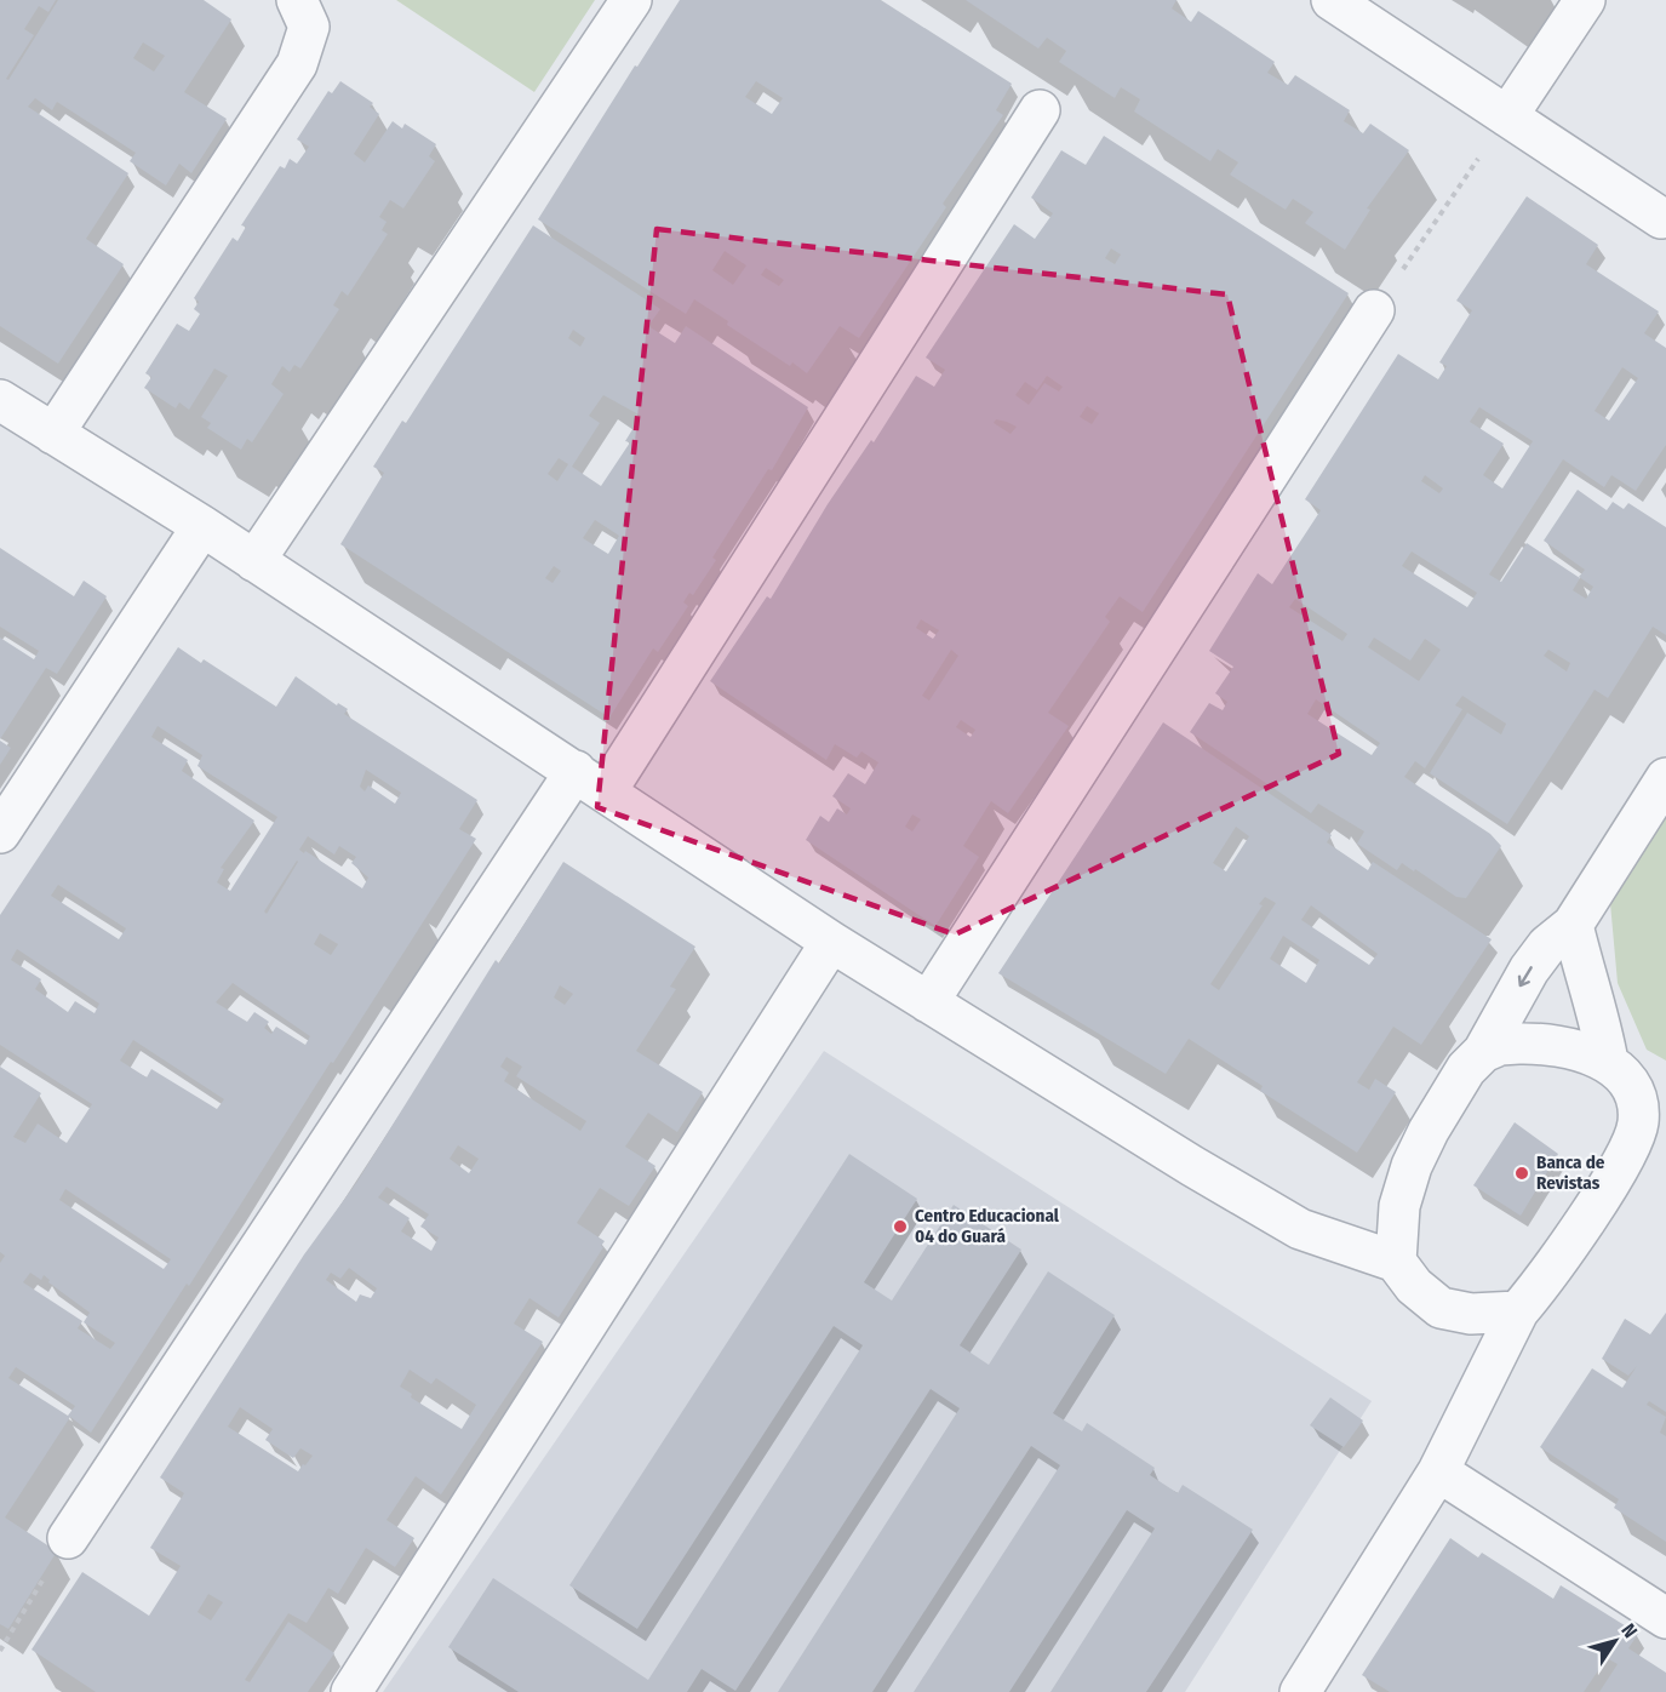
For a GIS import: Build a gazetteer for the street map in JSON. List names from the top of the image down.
{
  "places": ["Banca de Revistas", "Centro Educacional 04 do Guará"],
  "north": "top right"
}
